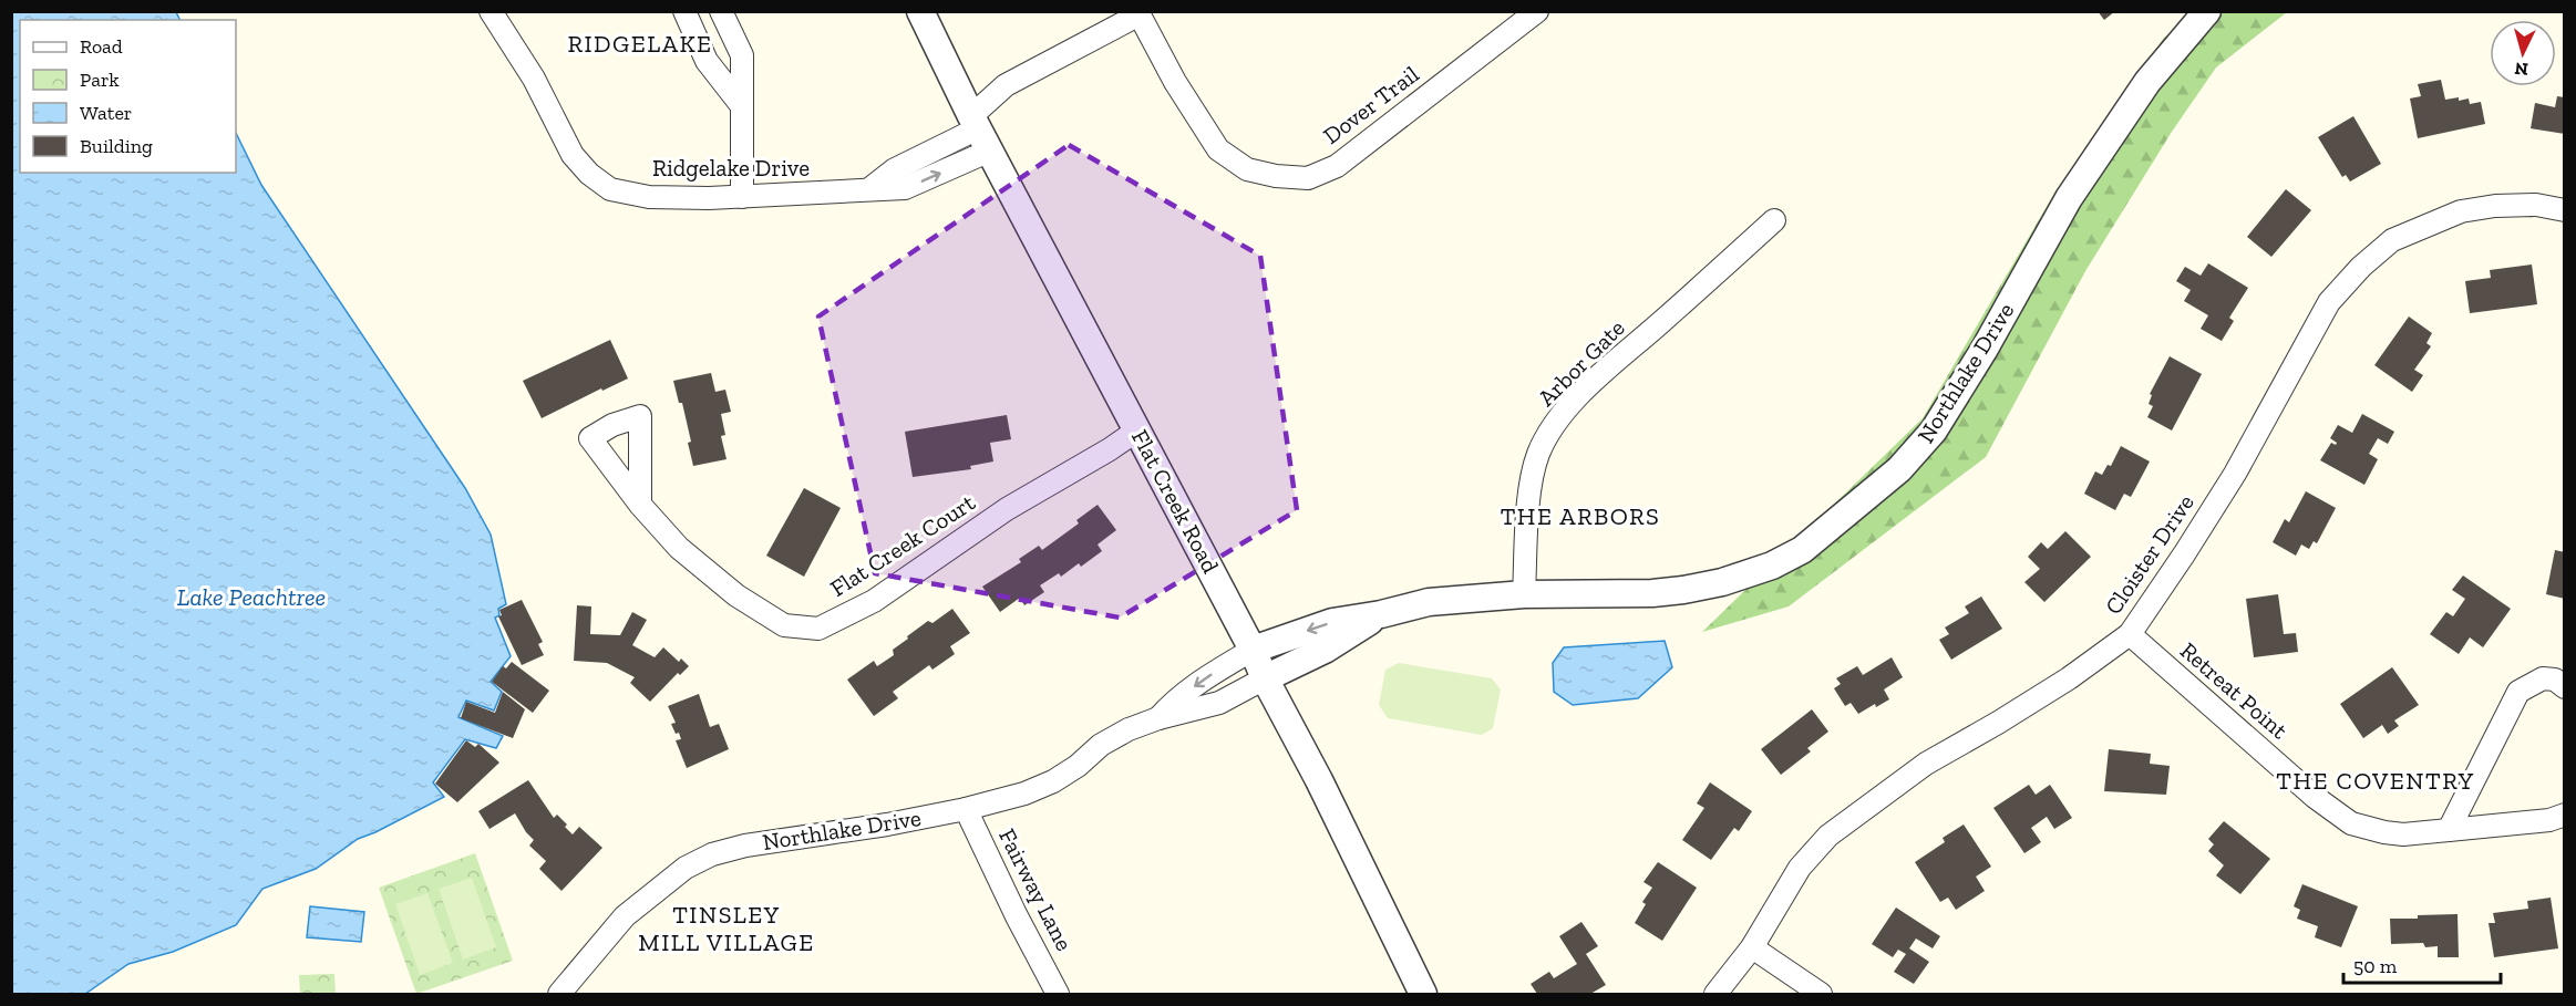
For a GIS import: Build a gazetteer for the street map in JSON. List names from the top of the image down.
{
  "streets": {
    "street": [
      "Dover Trail",
      "Ridgelake Drive",
      "Arbor Gate",
      "Northlake Drive",
      "Flat Creek Road",
      "Flat Creek Court",
      "Cloister Drive",
      "Retreat Point",
      "Fairway Lane"
    ]
  },
  "crossings": [
    ["Dover Trail", "Ridgelake Drive"],
    ["Dover Trail", "Flat Creek Road"],
    ["Ridgelake Drive", "Flat Creek Road"],
    ["Arbor Gate", "Northlake Drive"],
    ["Northlake Drive", "Flat Creek Road"],
    ["Northlake Drive", "Fairway Lane"],
    ["Flat Creek Road", "Flat Creek Court"],
    ["Cloister Drive", "Retreat Point"]
  ],
  "districts": [
    "RIDGELAKE",
    "THE ARBORS",
    "THE COVENTRY",
    "TINSLEY MILL VILLAGE"
  ],
  "water": ["Lake Peachtree"],
  "legend": [
    "Road",
    "Park",
    "Water",
    "Building"
  ],
  "scale_bar": "50 m",
  "north": "bottom"
}
